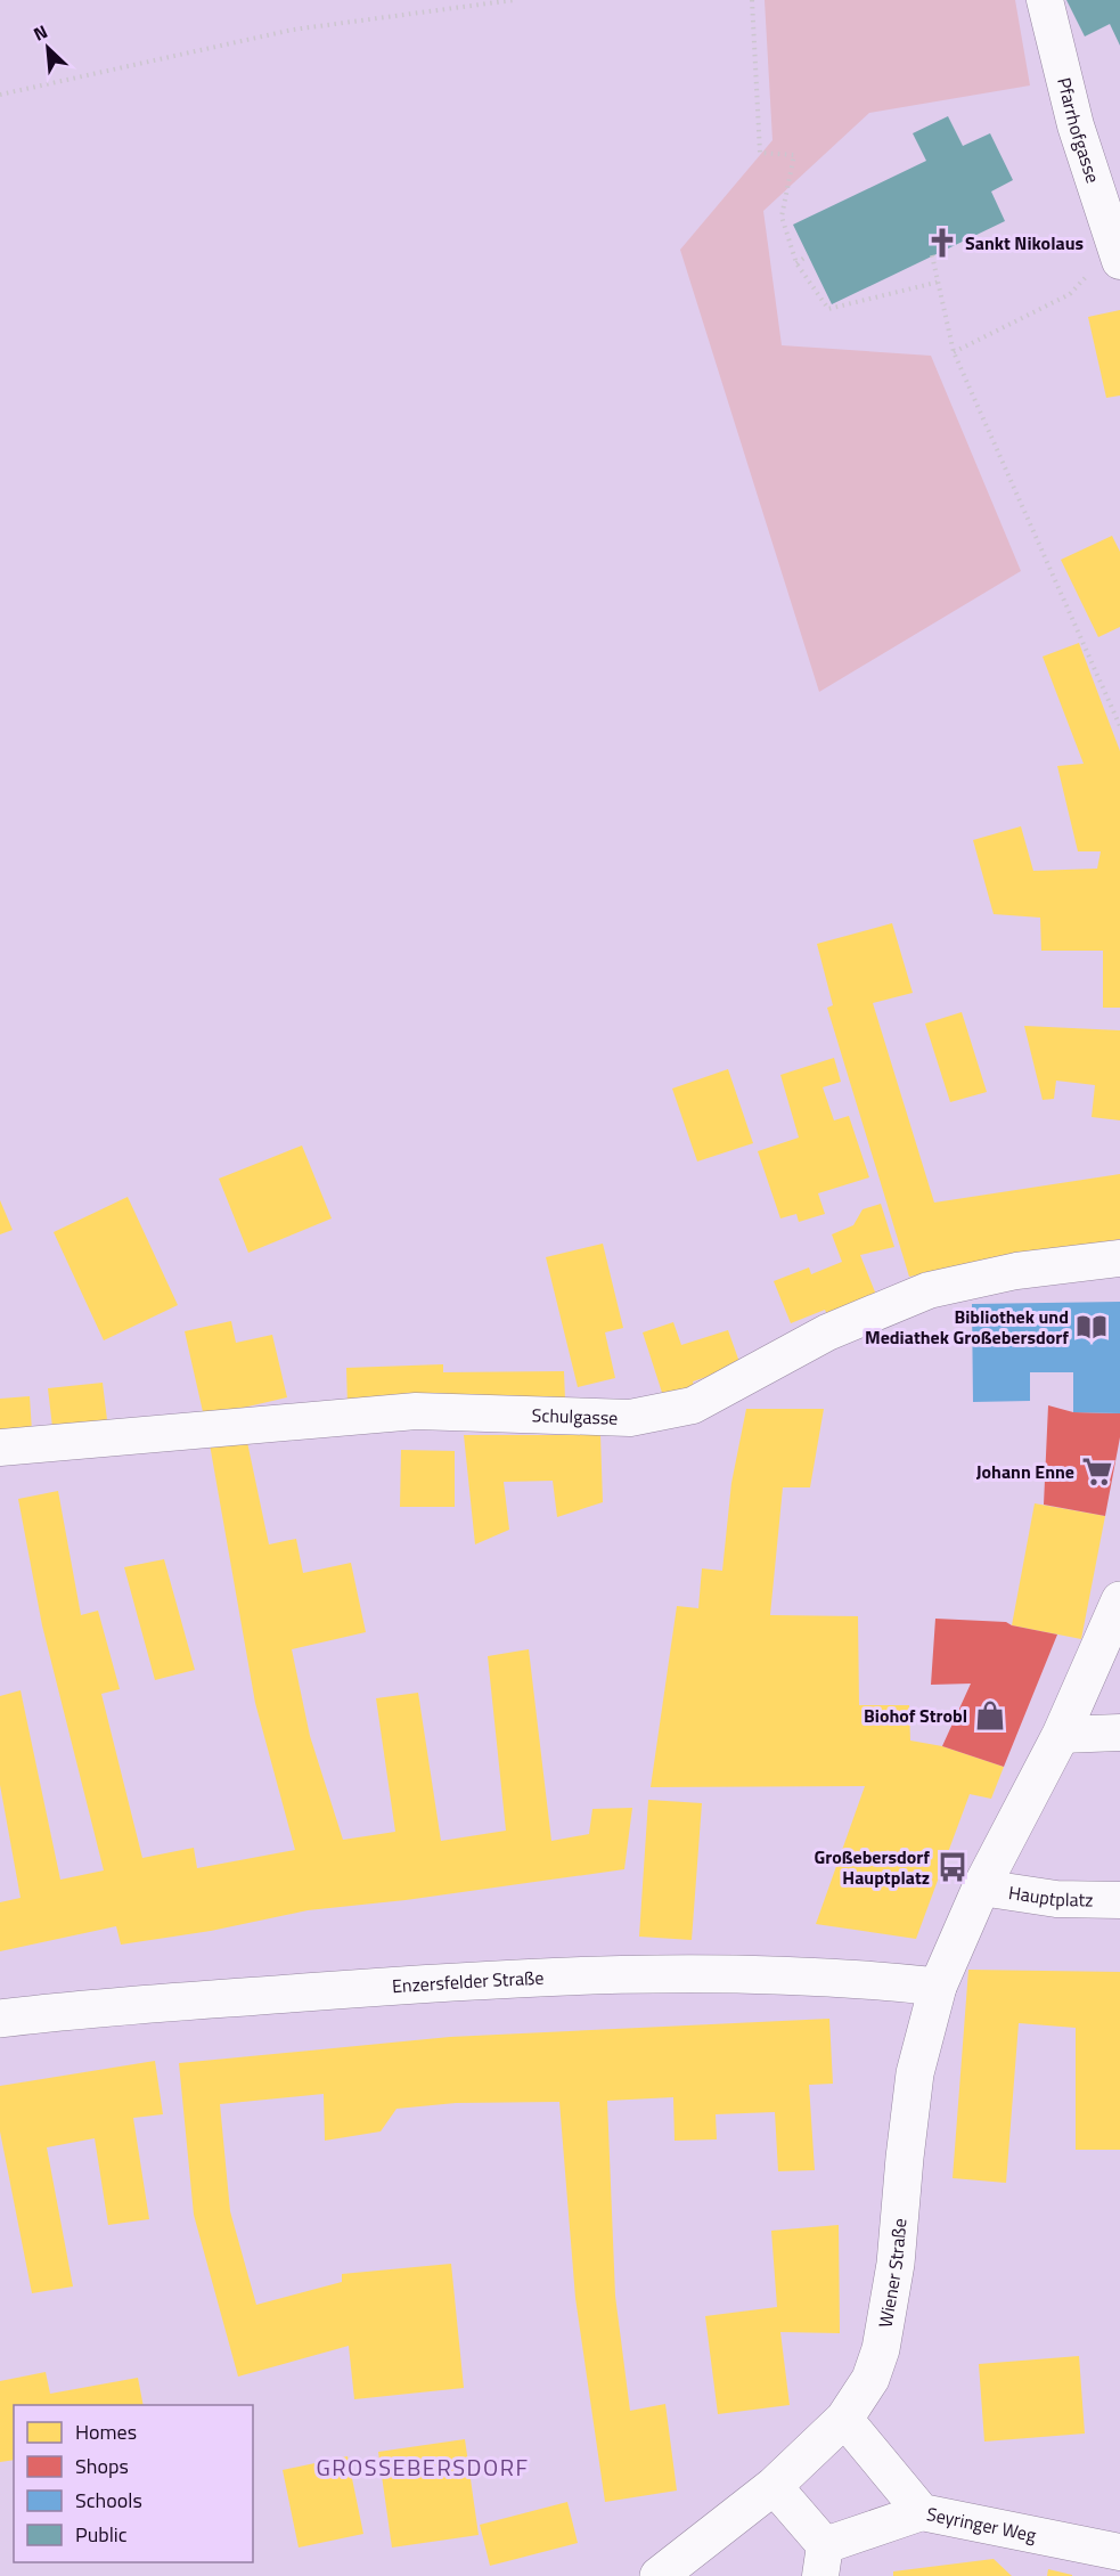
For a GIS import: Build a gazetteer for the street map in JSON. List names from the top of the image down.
{
  "streets": {
    "street": [
      "Pfarrhofgasse",
      "Schulgasse",
      "Hauptplatz",
      "Enzersfelder Straße",
      "Wiener Straße",
      "Seyringer Weg"
    ]
  },
  "crossings": [
    ["Hauptplatz", "Wiener Straße"],
    ["Enzersfelder Straße", "Wiener Straße"],
    ["Wiener Straße", "Seyringer Weg"]
  ],
  "districts": ["GROSSEBERSDORF"],
  "places": {
    "church": ["Sankt Nikolaus"],
    "library": ["Bibliothek und Mediathek Großebersdorf"],
    "supermarket": ["Johann Enne"],
    "shop": ["Biohof Strobl"],
    "bus stop": ["Großebersdorf Hauptplatz"]
  },
  "legend": [
    "Homes",
    "Shops",
    "Schools",
    "Public"
  ],
  "north": "top left"
}
